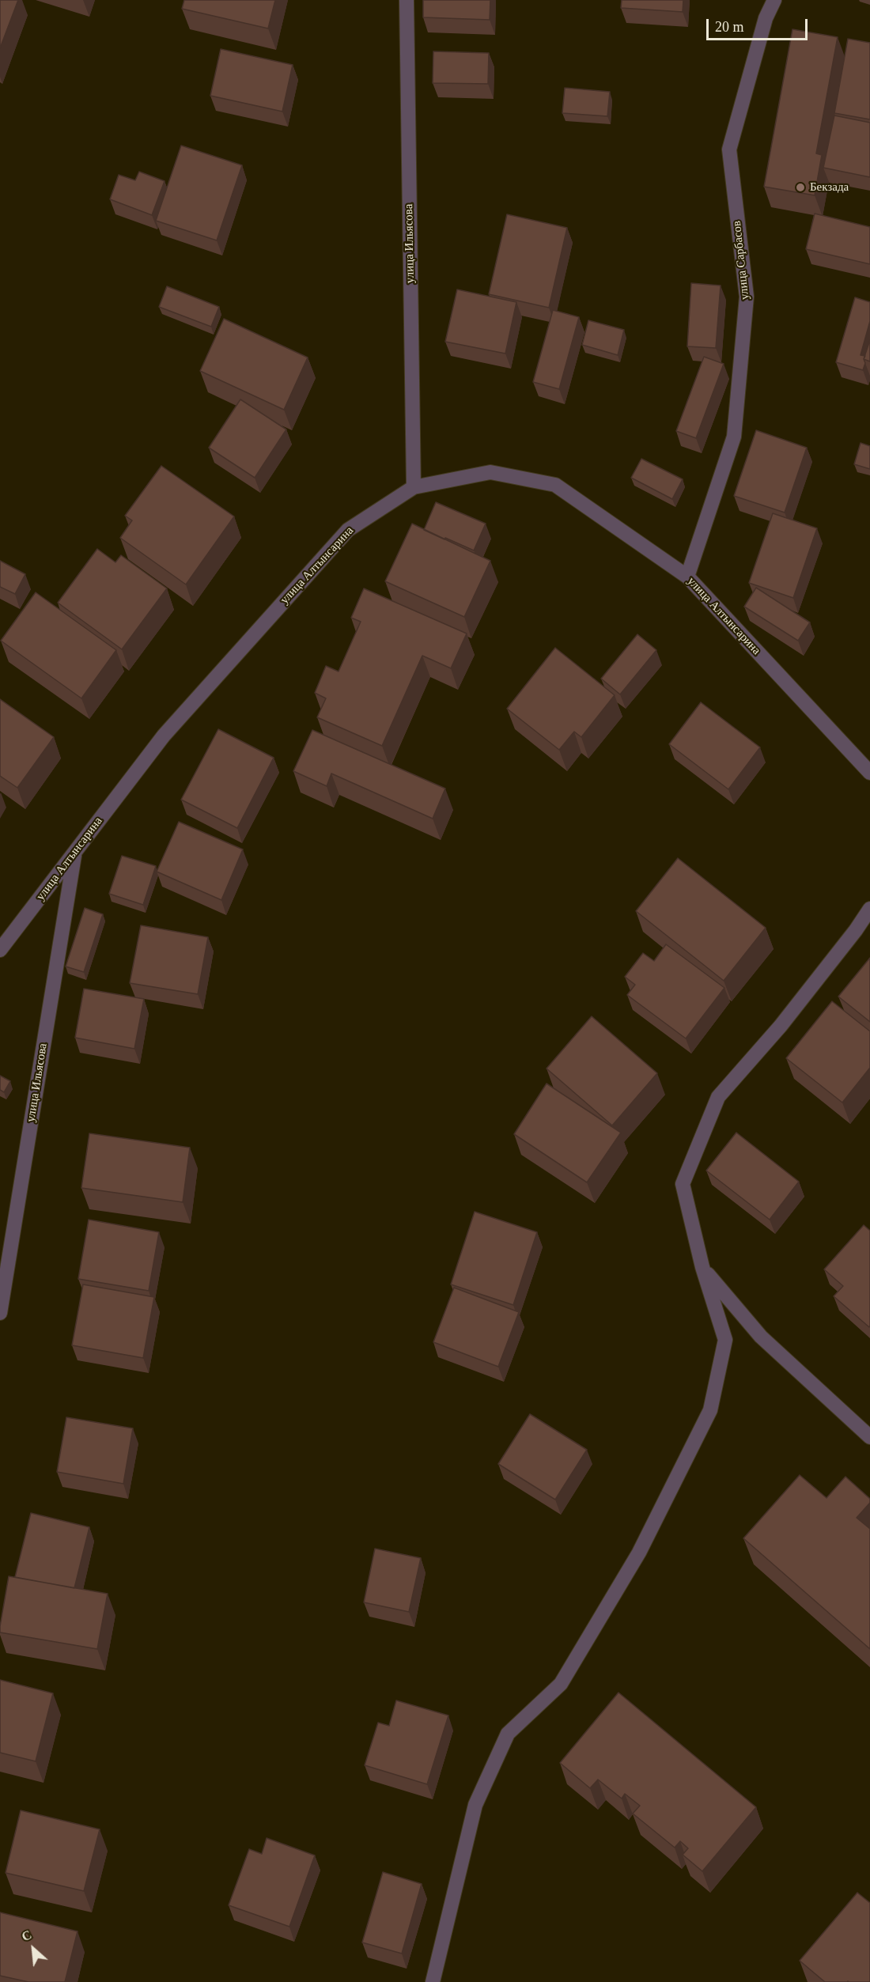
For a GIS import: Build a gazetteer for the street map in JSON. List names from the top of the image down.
{
  "streets": {
    "street": ["улица Ильясова", "улица Сарбасов", "улица Алтынсарина"]
  },
  "crossings": [
    ["улица Ильясова", "улица Алтынсарина"],
    ["улица Сарбасов", "улица Алтынсарина"]
  ],
  "places": ["Бекзада"],
  "scale_bar": "20 m",
  "north": "top left"
}
